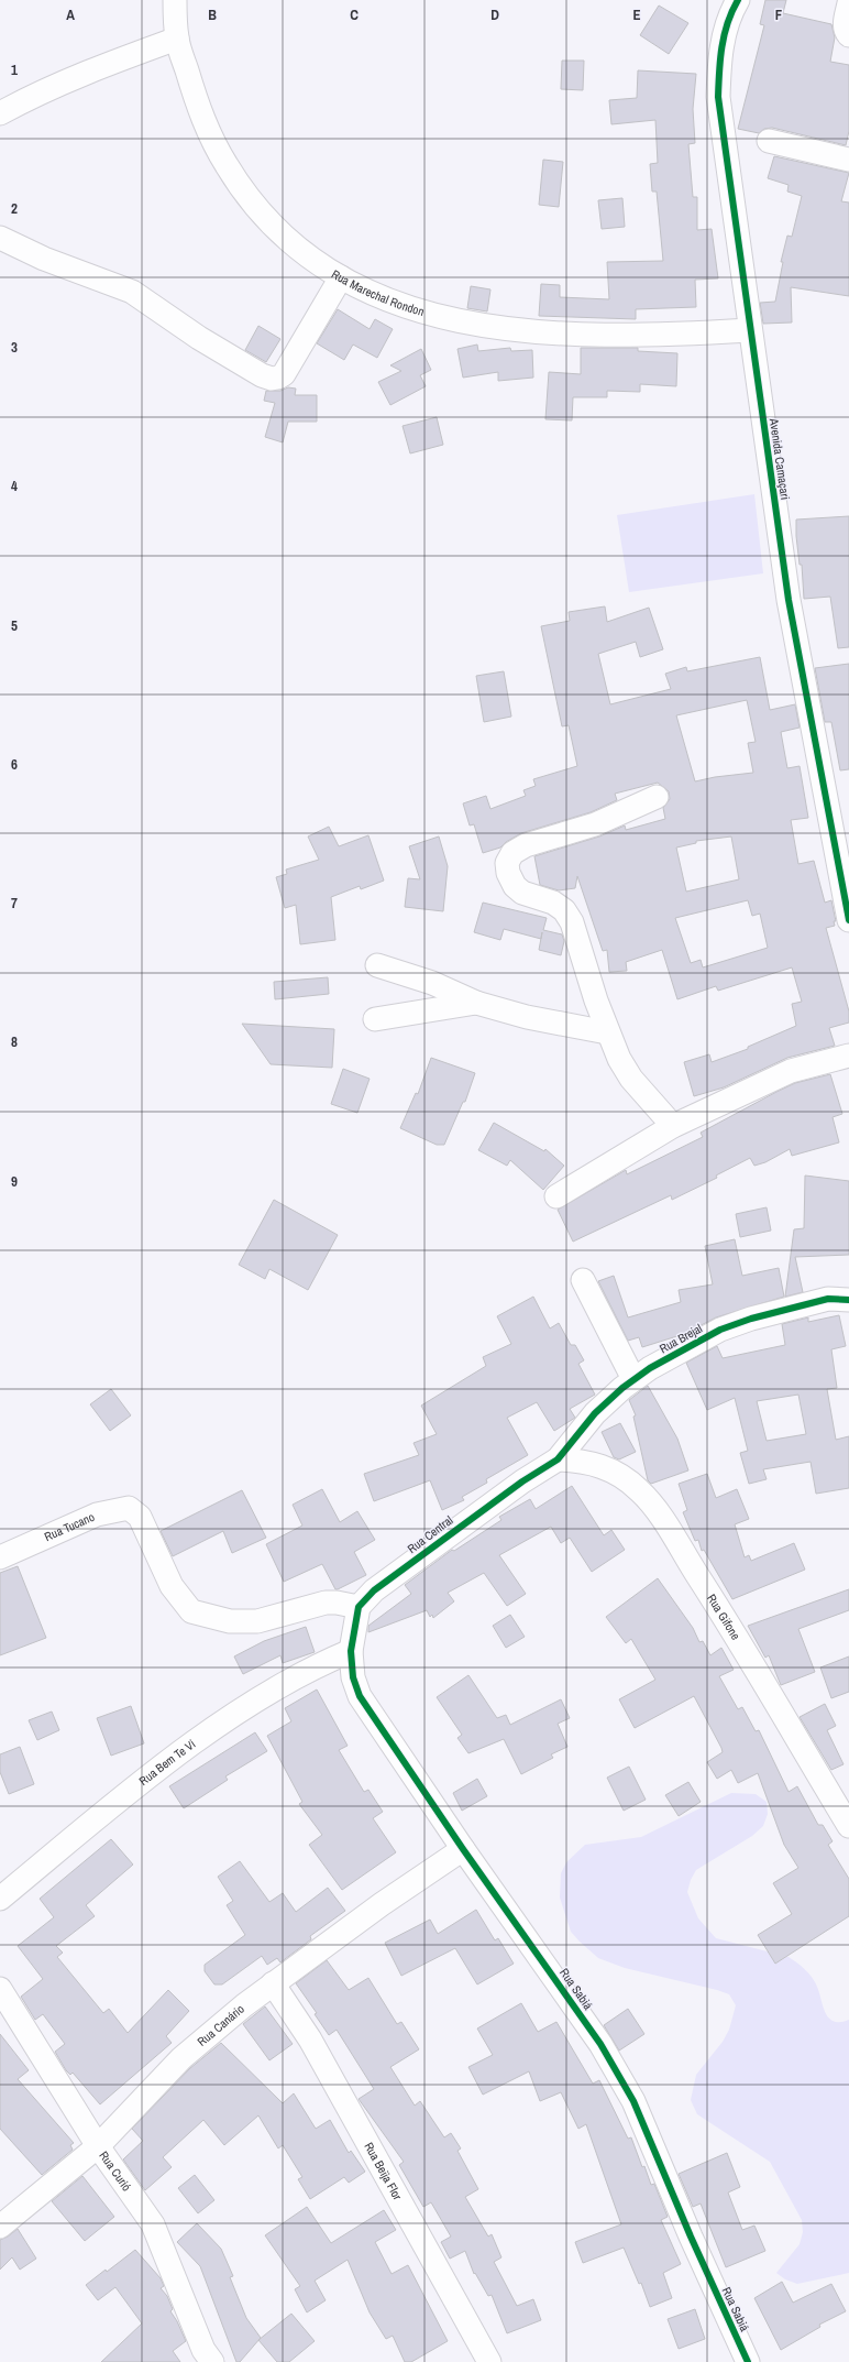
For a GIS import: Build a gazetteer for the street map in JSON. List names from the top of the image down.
{
  "streets": {
    "street": [
      "Rua Marechal Rondon",
      "Avenida Camaçari",
      "Rua Brejal",
      "Rua Tucano",
      "Rua Central",
      "Rua Gifone",
      "Rua Bem Te Vi",
      "Rua Sabiá",
      "Rua Canário",
      "Rua Curió",
      "Rua Beija Flor"
    ]
  },
  "crossings": [
    ["Rua Marechal Rondon", "Avenida Camaçari"],
    ["Rua Brejal", "Rua Central"],
    ["Rua Brejal", "Rua Gifone"],
    ["Rua Tucano", "Rua Central"],
    ["Rua Central", "Rua Gifone"],
    ["Rua Bem Te Vi", "Rua Sabiá"],
    ["Rua Sabiá", "Rua Canário"],
    ["Rua Canário", "Rua Curió"],
    ["Rua Canário", "Rua Beija Flor"]
  ],
  "grid": {
    "columns": [
      "A",
      "B",
      "C",
      "D",
      "E",
      "F"
    ],
    "rows": [
      "1",
      "2",
      "3",
      "4",
      "5",
      "6",
      "7",
      "8",
      "9"
    ]
  }
}
